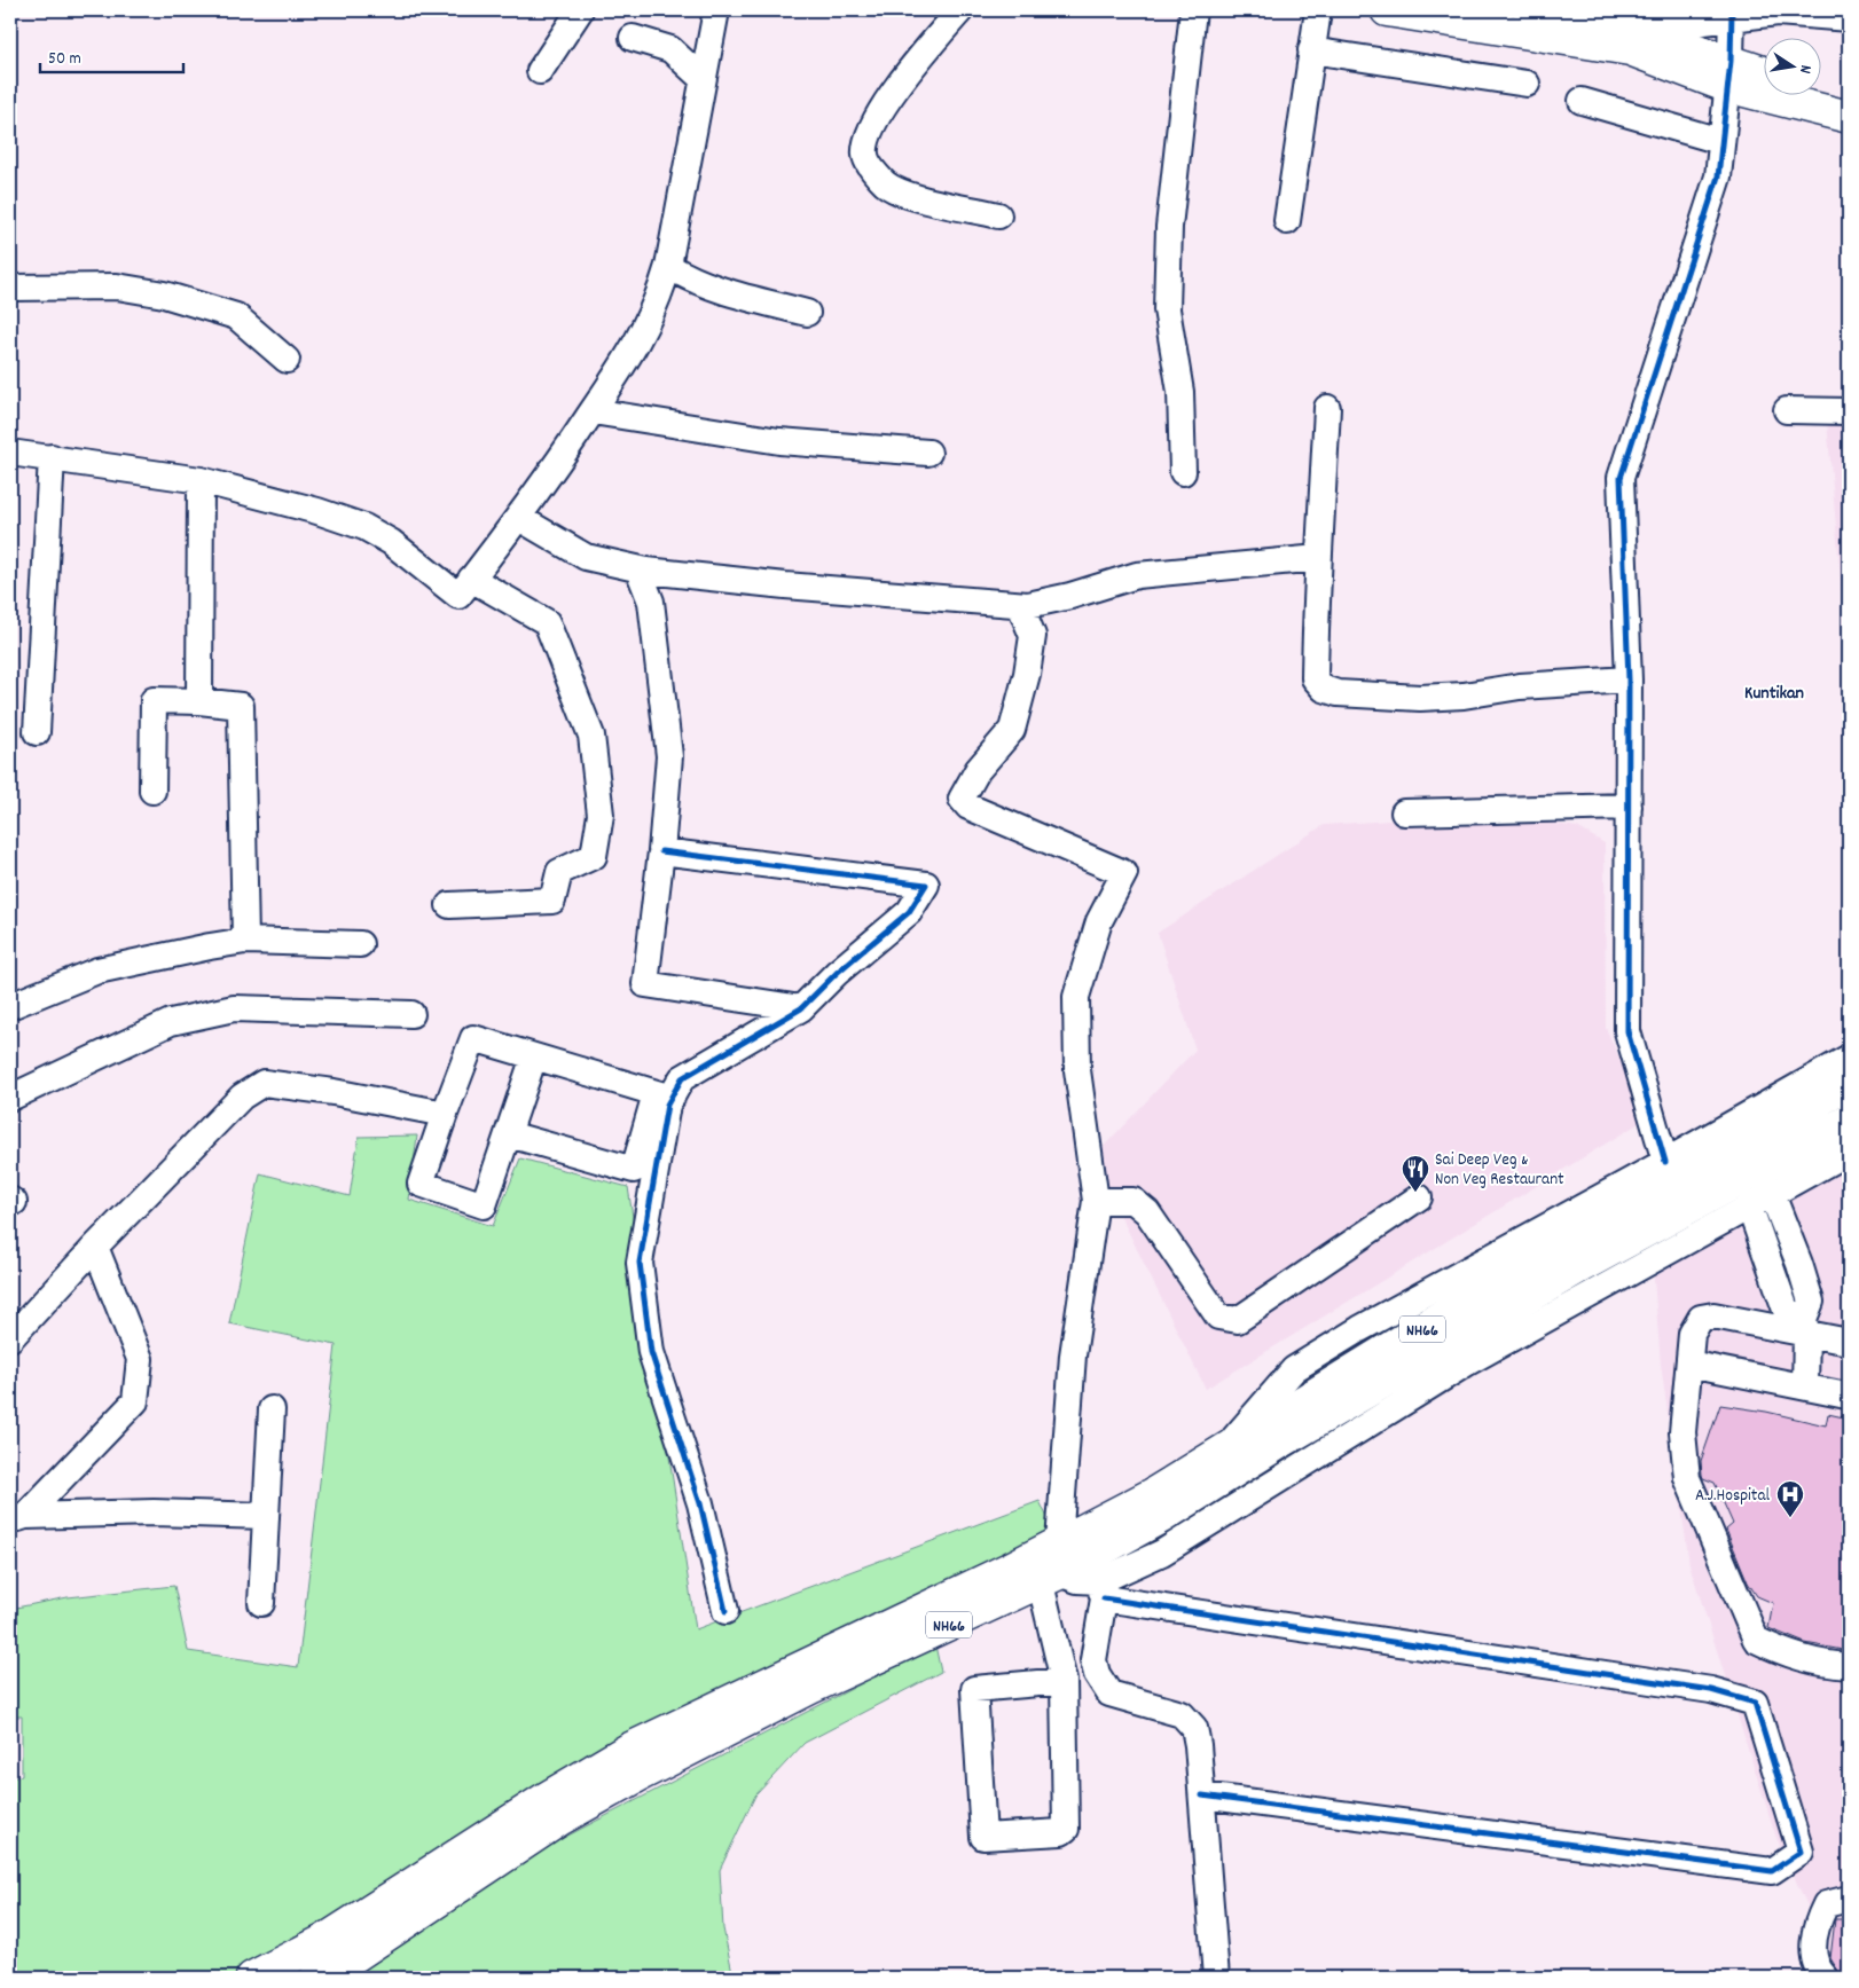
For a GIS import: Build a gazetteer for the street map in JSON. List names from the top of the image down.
{
  "streets": {
    "main road": ["NH66"]
  },
  "districts": ["Kuntikan"],
  "places": {
    "restaurant": ["Sai Deep Veg & Non Veg Restaurant"],
    "hospital": ["A.J.Hospital"]
  },
  "scale_bar": "50 m",
  "north": "right"
}
